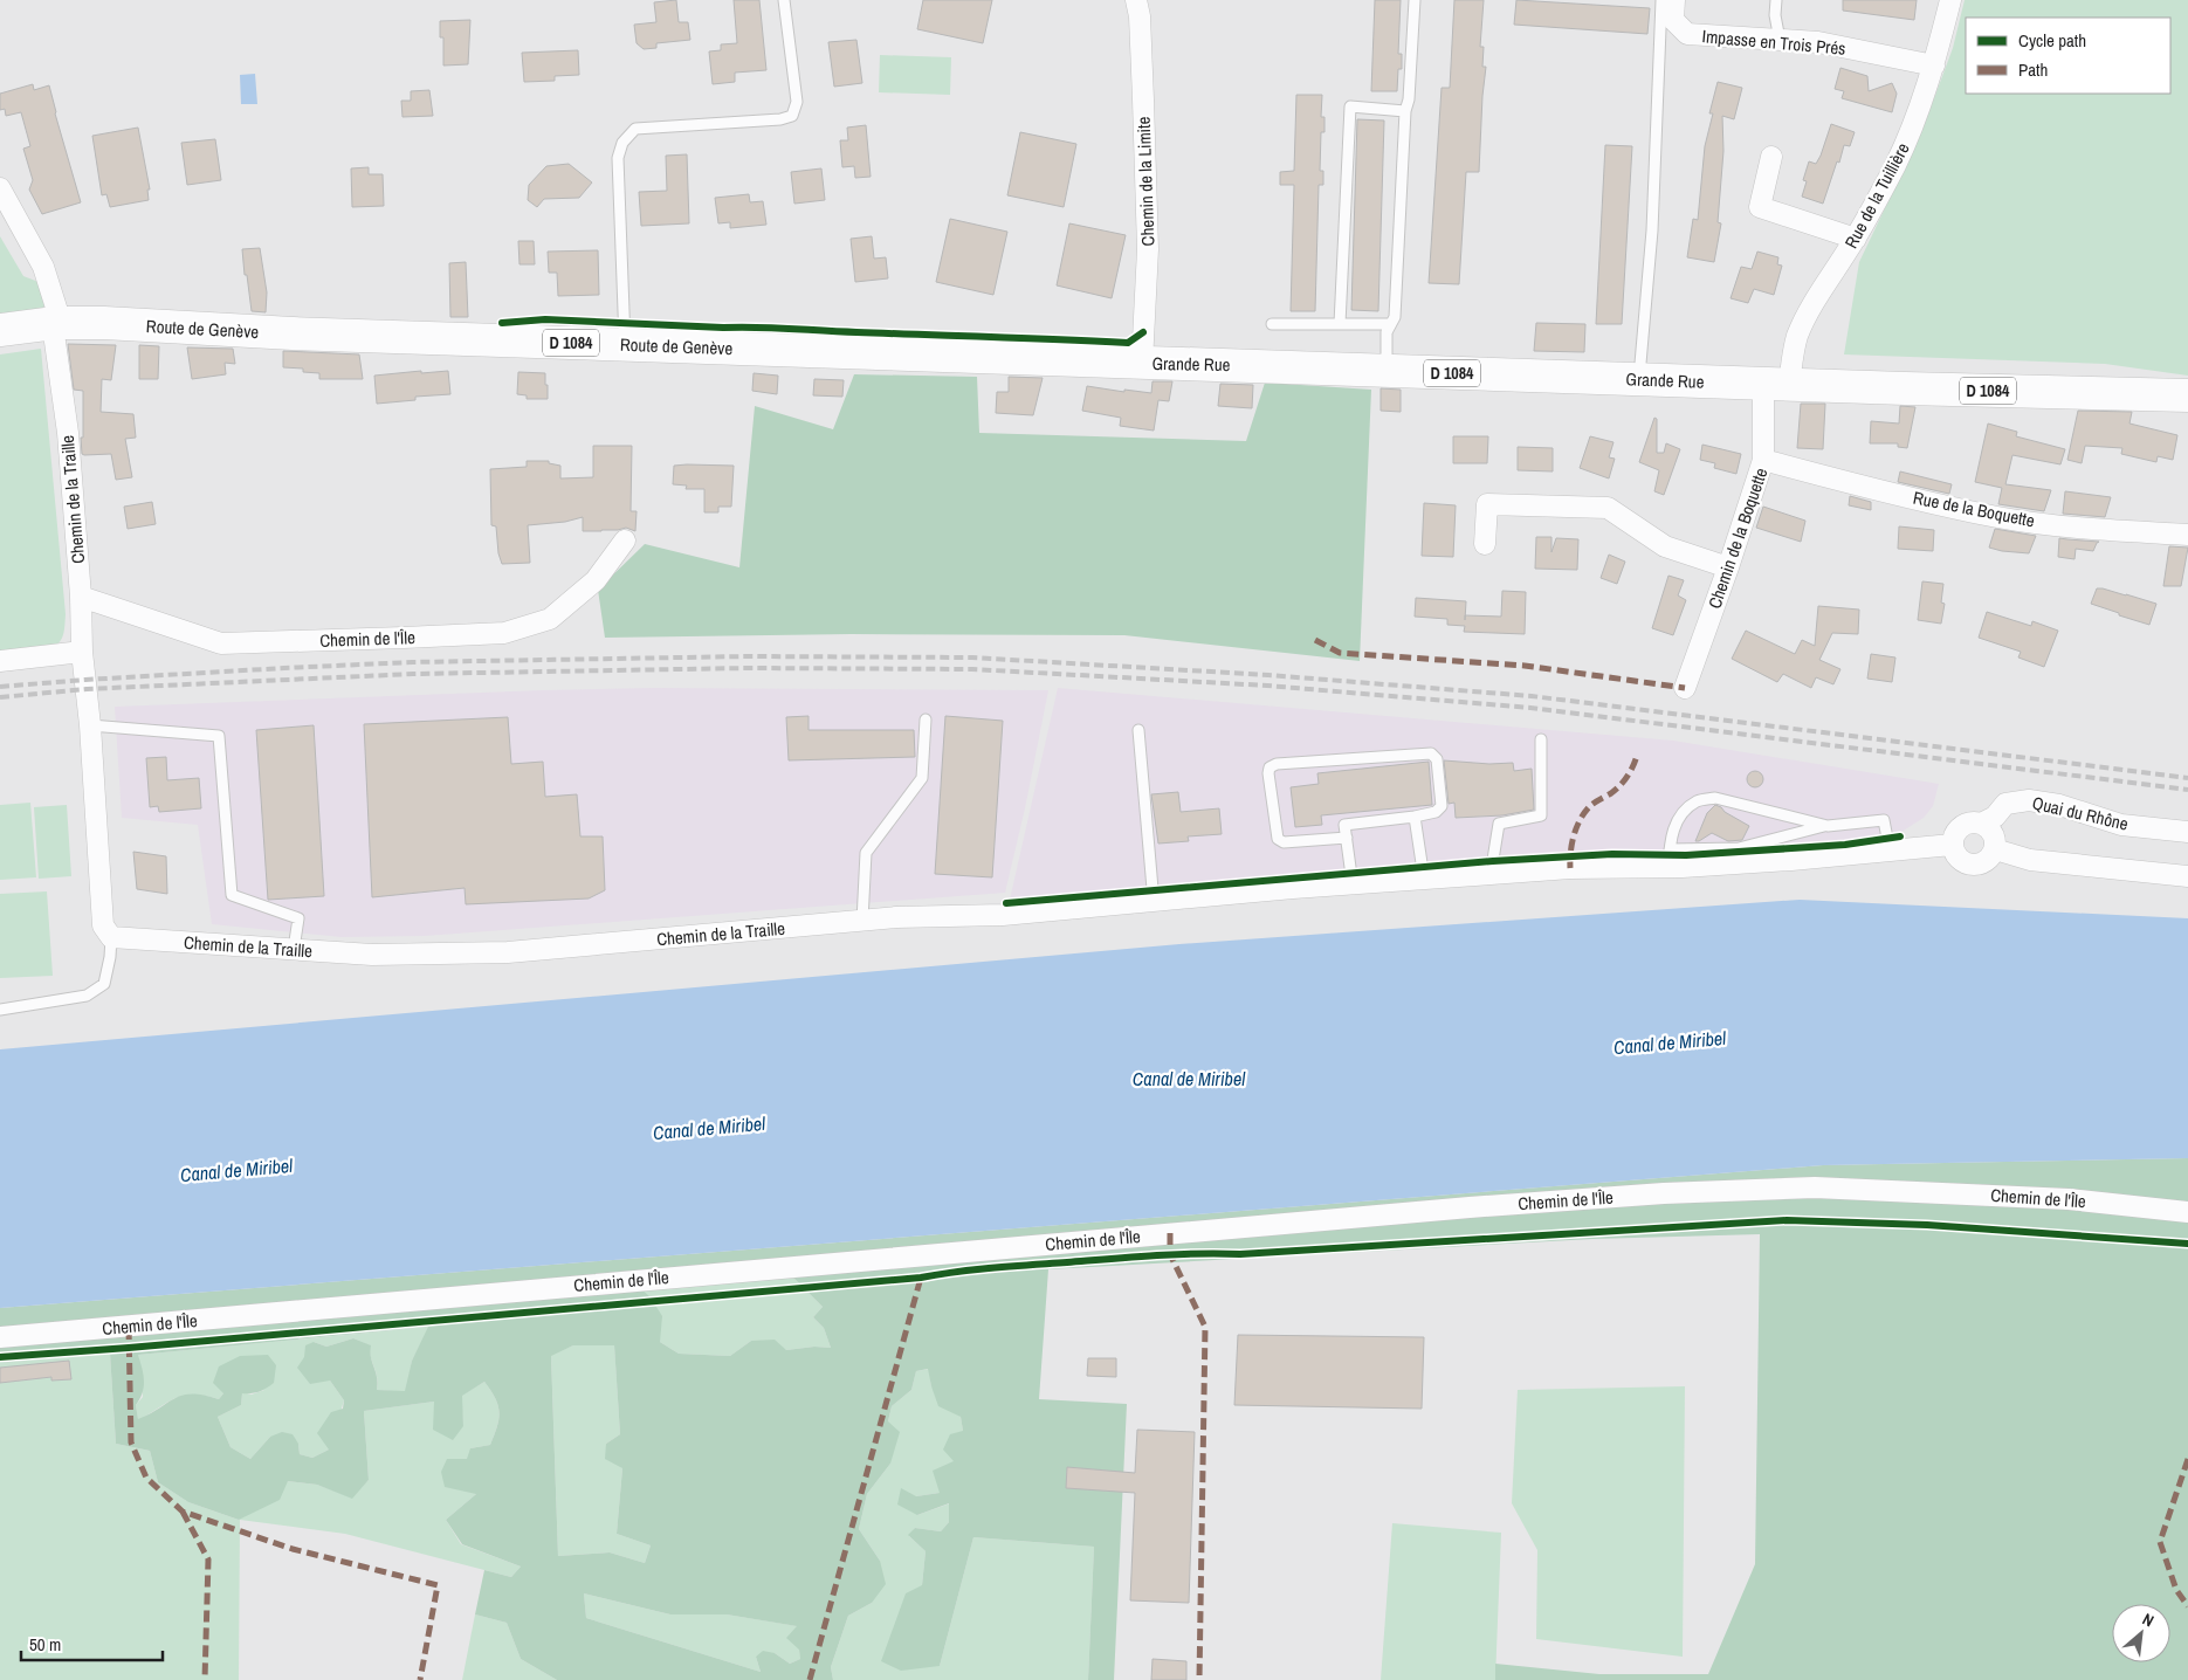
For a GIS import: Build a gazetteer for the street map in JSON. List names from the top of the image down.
{
  "streets": {
    "main road": ["Route de Genève", "D 1084", "Grande Rue"],
    "street": [
      "Impasse en Trois Prés",
      "Chemin de la Limite",
      "Rue de la Tuillière",
      "Chemin de la Traille",
      "Rue de la Boquette",
      "Chemin de la Boquette",
      "Chemin de l'Île",
      "Quai du Rhône"
    ]
  },
  "crossings": [
    ["Impasse en Trois Prés", "Rue de la Tuillière"],
    ["Chemin de la Limite", "Route de Genève"],
    ["Chemin de la Limite", "Grande Rue"],
    ["Rue de la Tuillière", "Grande Rue"],
    ["Rue de la Tuillière", "Chemin de la Boquette"],
    ["Route de Genève", "Grande Rue"],
    ["Route de Genève", "Chemin de la Traille"],
    ["Grande Rue", "Chemin de la Boquette"],
    ["Chemin de la Traille", "Chemin de l'Île"],
    ["Chemin de la Traille", "Quai du Rhône"],
    ["Rue de la Boquette", "Chemin de la Boquette"]
  ],
  "water": ["Canal de Miribel"],
  "legend": ["Cycle path", "Path"],
  "scale_bar": "50 m",
  "north": "top right"
}
